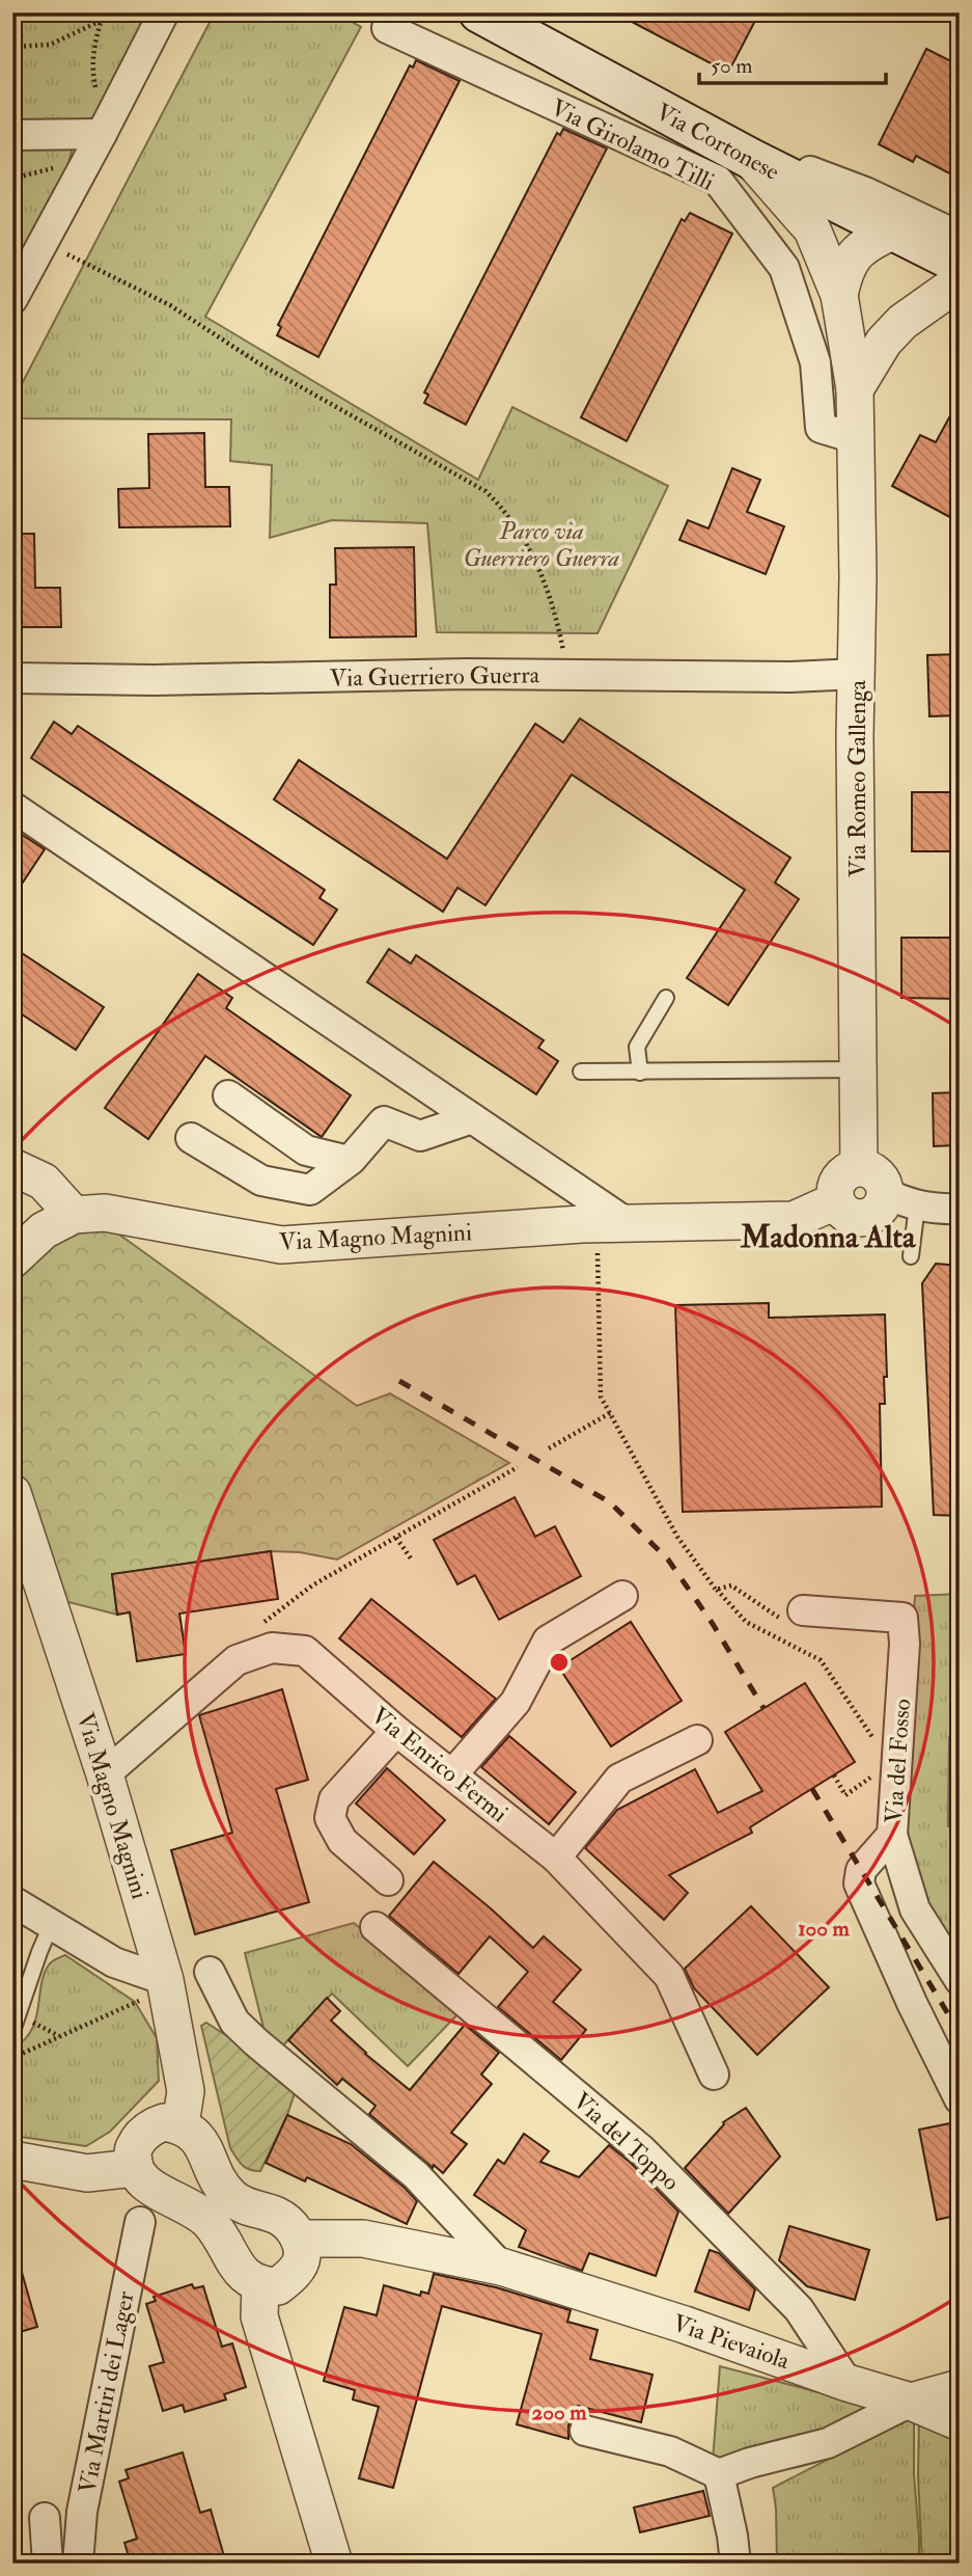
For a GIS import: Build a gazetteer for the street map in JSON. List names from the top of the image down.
{
  "streets": {
    "main road": ["Via Cortonese"],
    "street": [
      "Via Girolamo Tilli",
      "Via Guerriero Guerra",
      "Via Romeo Gallenga",
      "Via Magno Magnini",
      "Via del Fosso",
      "Via Enrico Fermi",
      "Via del Toppo",
      "Via Pievaiola",
      "Via Martiri dei Lager"
    ]
  },
  "crossings": [
    ["Via Cortonese", "Via Romeo Gallenga"],
    ["Via Girolamo Tilli", "Via Romeo Gallenga"],
    ["Via Guerriero Guerra", "Via Romeo Gallenga"],
    ["Via Magno Magnini", "Via Enrico Fermi"],
    ["Via del Toppo", "Via Pievaiola"]
  ],
  "districts": ["Madonna Alta"],
  "parks": ["Parco via Guerriero Guerra"],
  "scale_bar": "50 m",
  "rings": ["100 m", "200 m"]
}
